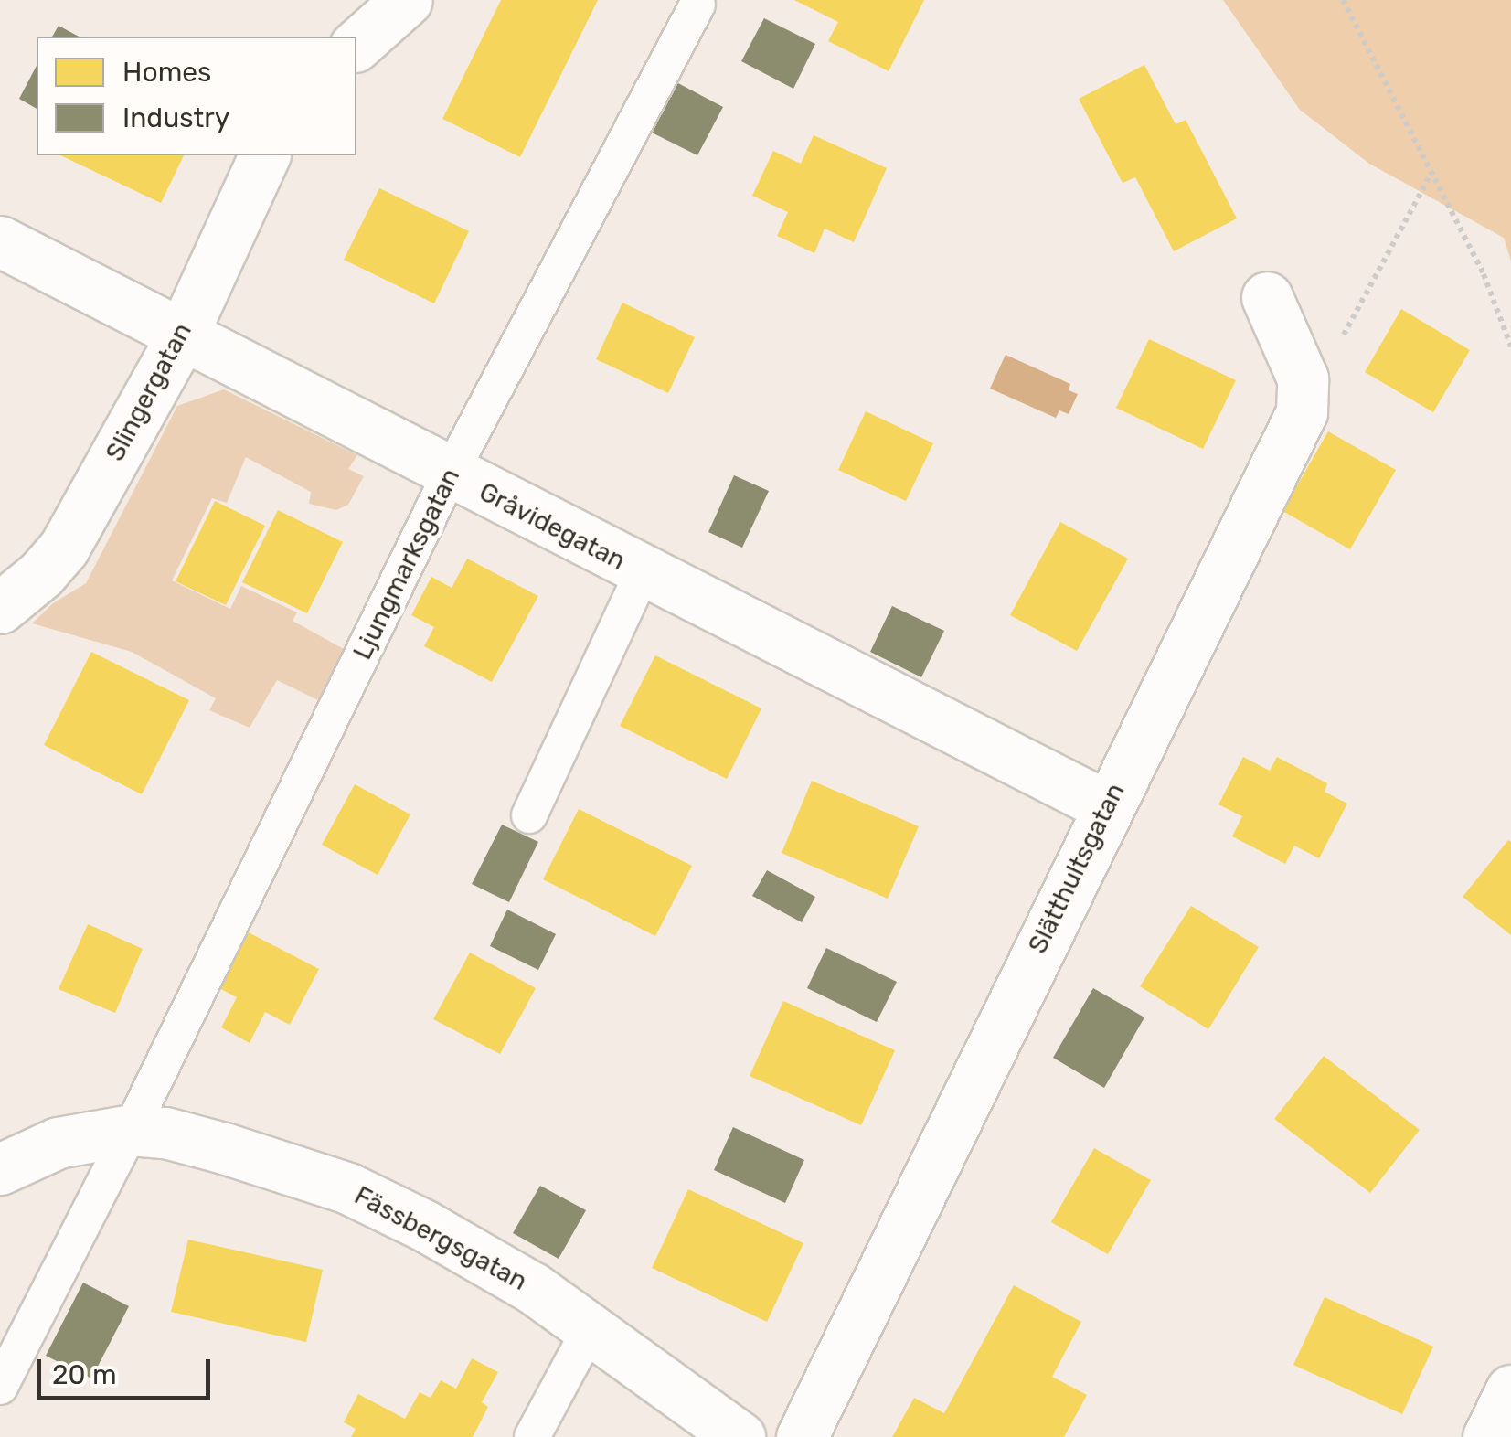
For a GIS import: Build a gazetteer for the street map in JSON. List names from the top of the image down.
{
  "streets": {
    "street": [
      "Slingergatan",
      "Gråvidegatan",
      "Slätthultsgatan",
      "Fässbergsgatan"
    ],
    "lane": ["Ljungmarksgatan"]
  },
  "crossings": [
    ["Slingergatan", "Gråvidegatan"],
    ["Gråvidegatan", "Ljungmarksgatan"],
    ["Gråvidegatan", "Slätthultsgatan"],
    ["Ljungmarksgatan", "Fässbergsgatan"]
  ],
  "legend": ["Homes", "Industry"],
  "scale_bar": "20 m"
}
